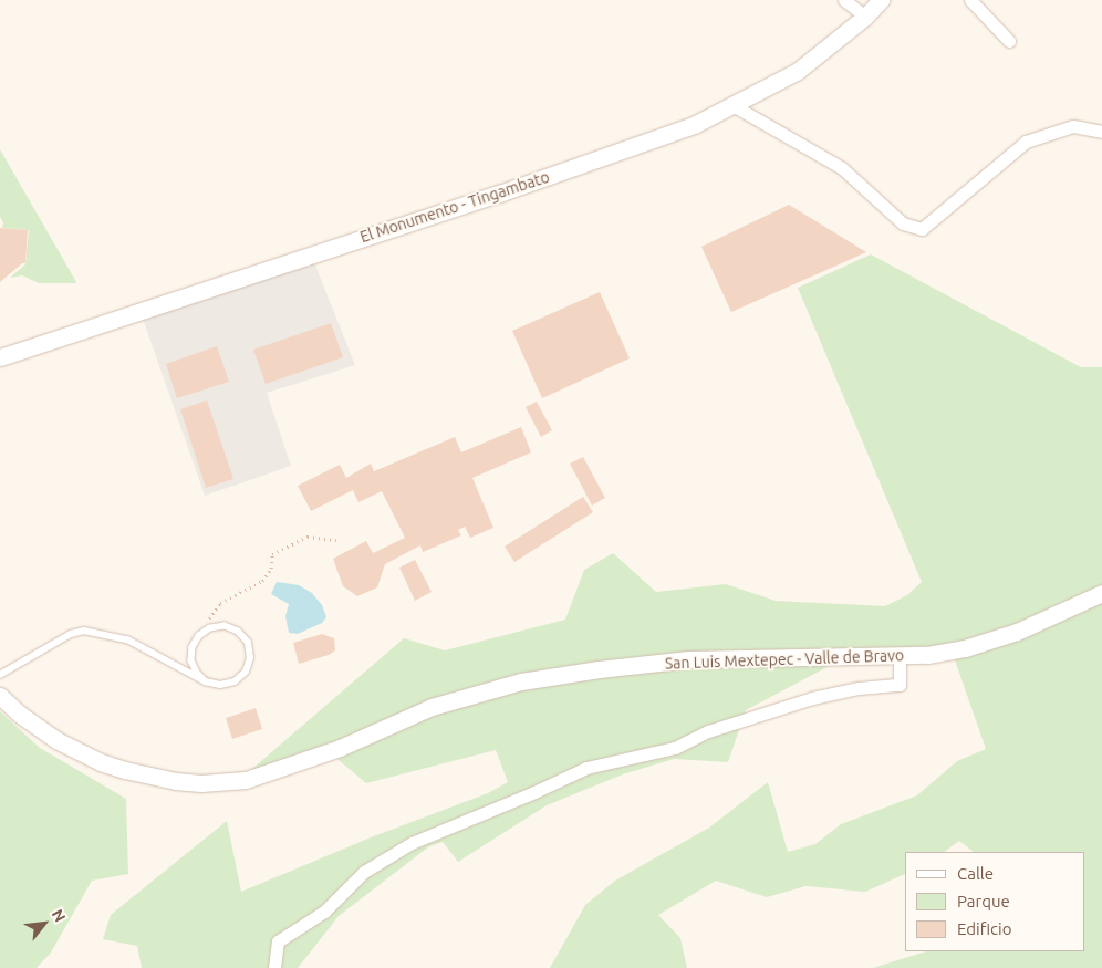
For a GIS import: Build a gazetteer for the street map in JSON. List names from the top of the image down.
{
  "streets": {
    "main road": ["El Monumento - Tingambato", "San Luis Mextepec - Valle de Bravo"]
  },
  "legend": ["Calle", "Parque", "Edificio"],
  "north": "top right"
}
